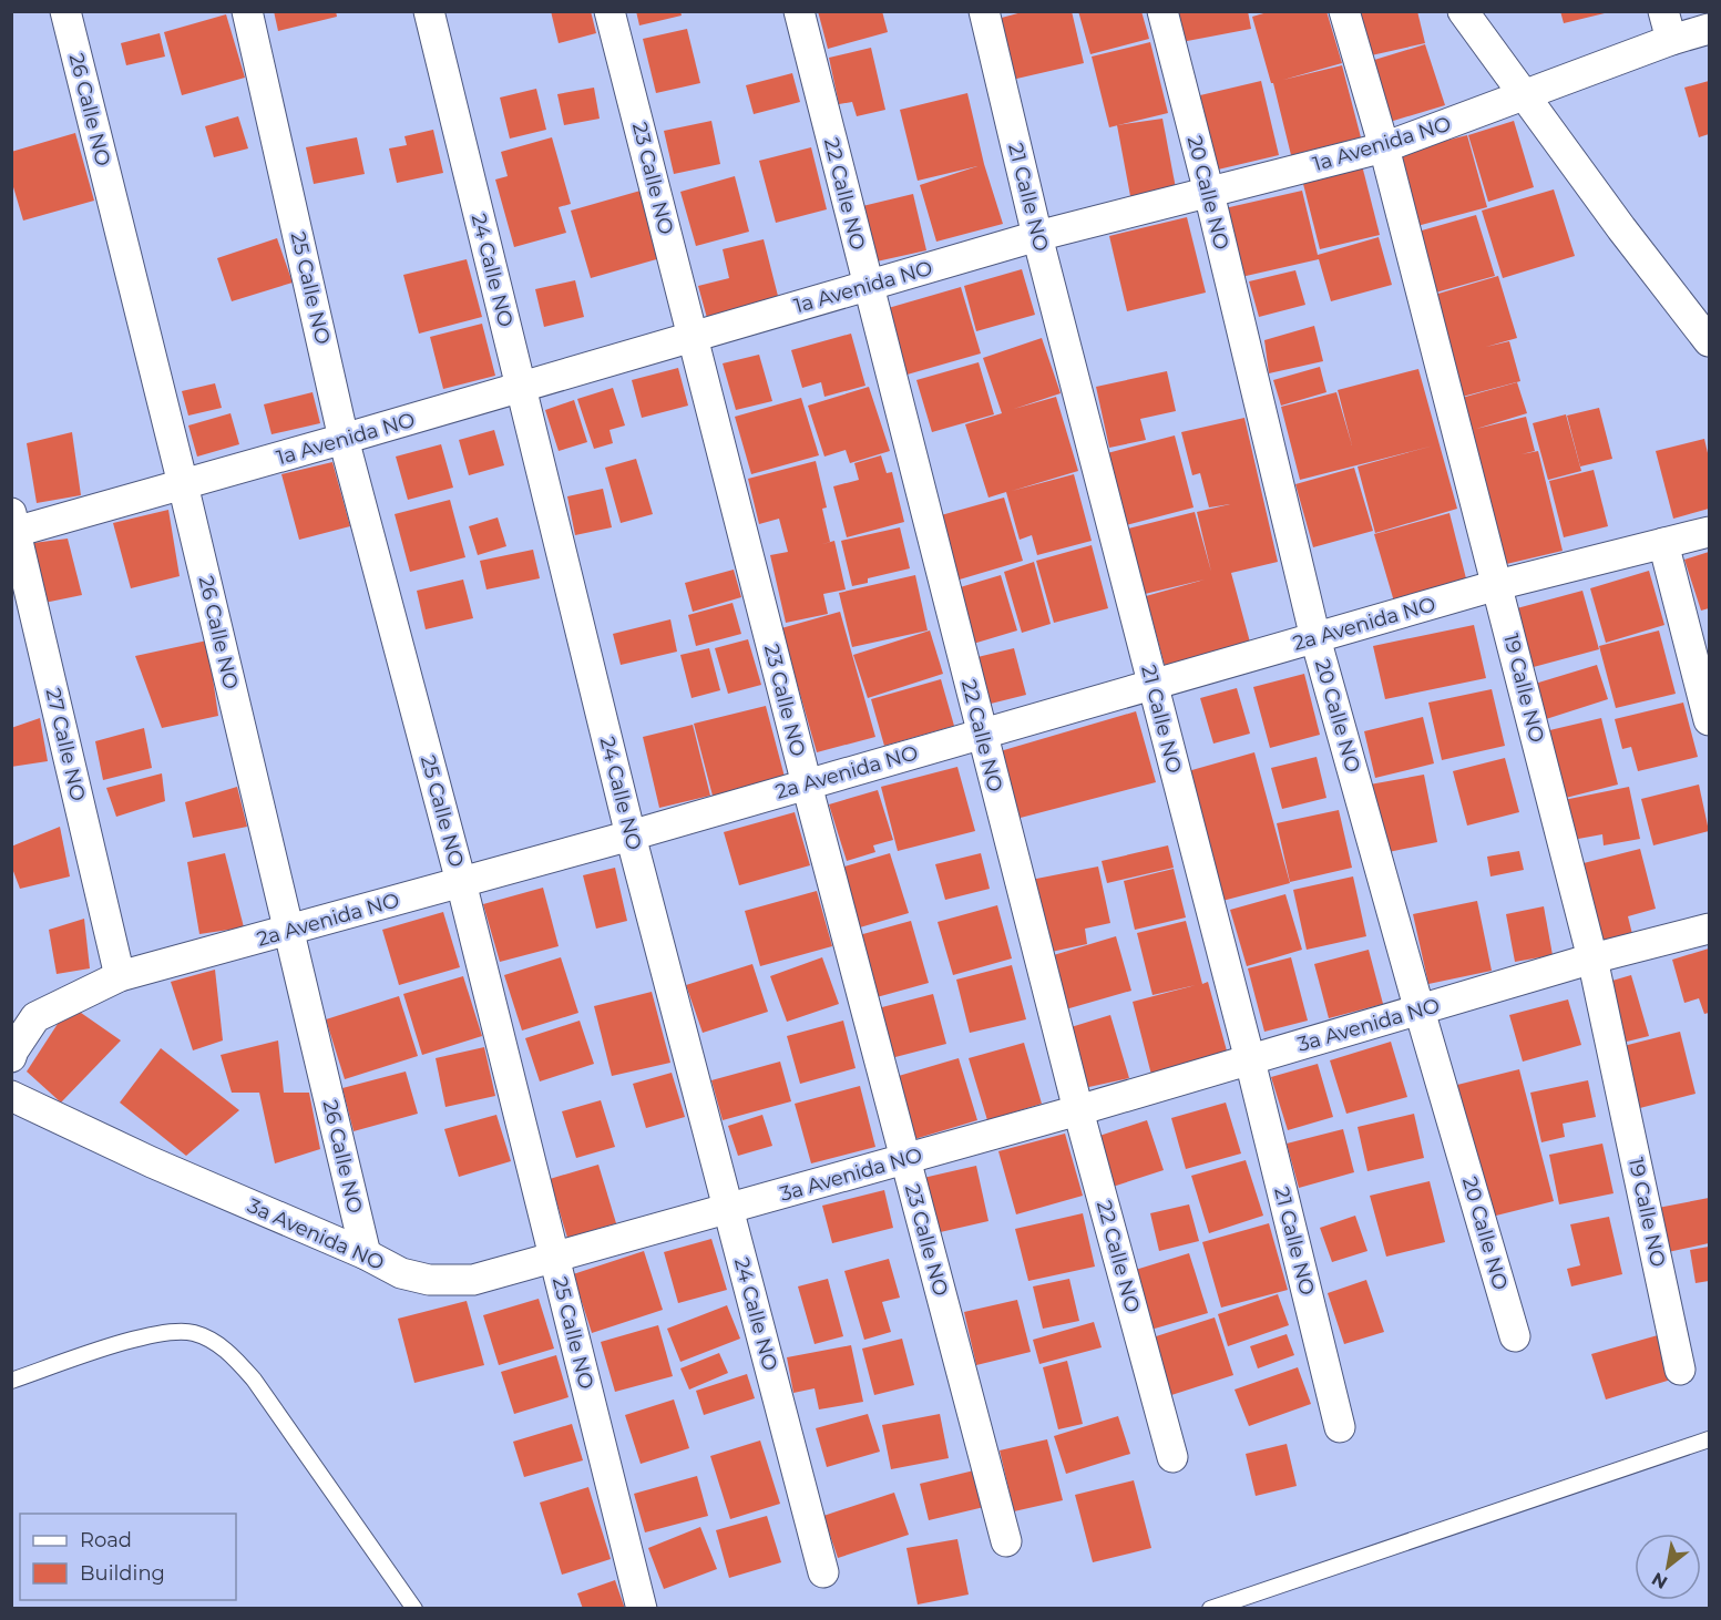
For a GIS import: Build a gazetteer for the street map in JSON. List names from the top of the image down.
{
  "streets": {
    "street": [
      "26 Calle NO",
      "1a Avenida NO",
      "23 Calle NO",
      "20 Calle NO",
      "22 Calle NO",
      "21 Calle NO",
      "24 Calle NO",
      "25 Calle NO",
      "2a Avenida NO",
      "19 Calle NO",
      "27 Calle NO",
      "3a Avenida NO"
    ]
  },
  "crossings": [
    ["26 Calle NO", "1a Avenida NO"],
    ["26 Calle NO", "2a Avenida NO"],
    ["26 Calle NO", "3a Avenida NO"],
    ["1a Avenida NO", "23 Calle NO"],
    ["1a Avenida NO", "20 Calle NO"],
    ["1a Avenida NO", "22 Calle NO"],
    ["1a Avenida NO", "21 Calle NO"],
    ["1a Avenida NO", "24 Calle NO"],
    ["1a Avenida NO", "25 Calle NO"],
    ["1a Avenida NO", "19 Calle NO"],
    ["1a Avenida NO", "27 Calle NO"],
    ["23 Calle NO", "2a Avenida NO"],
    ["23 Calle NO", "3a Avenida NO"],
    ["20 Calle NO", "2a Avenida NO"],
    ["20 Calle NO", "3a Avenida NO"],
    ["22 Calle NO", "2a Avenida NO"],
    ["22 Calle NO", "3a Avenida NO"],
    ["21 Calle NO", "2a Avenida NO"],
    ["21 Calle NO", "3a Avenida NO"],
    ["24 Calle NO", "2a Avenida NO"],
    ["24 Calle NO", "3a Avenida NO"],
    ["25 Calle NO", "2a Avenida NO"],
    ["25 Calle NO", "3a Avenida NO"],
    ["2a Avenida NO", "19 Calle NO"],
    ["2a Avenida NO", "27 Calle NO"],
    ["19 Calle NO", "3a Avenida NO"]
  ],
  "legend": ["Road", "Building"],
  "north": "bottom left"
}
